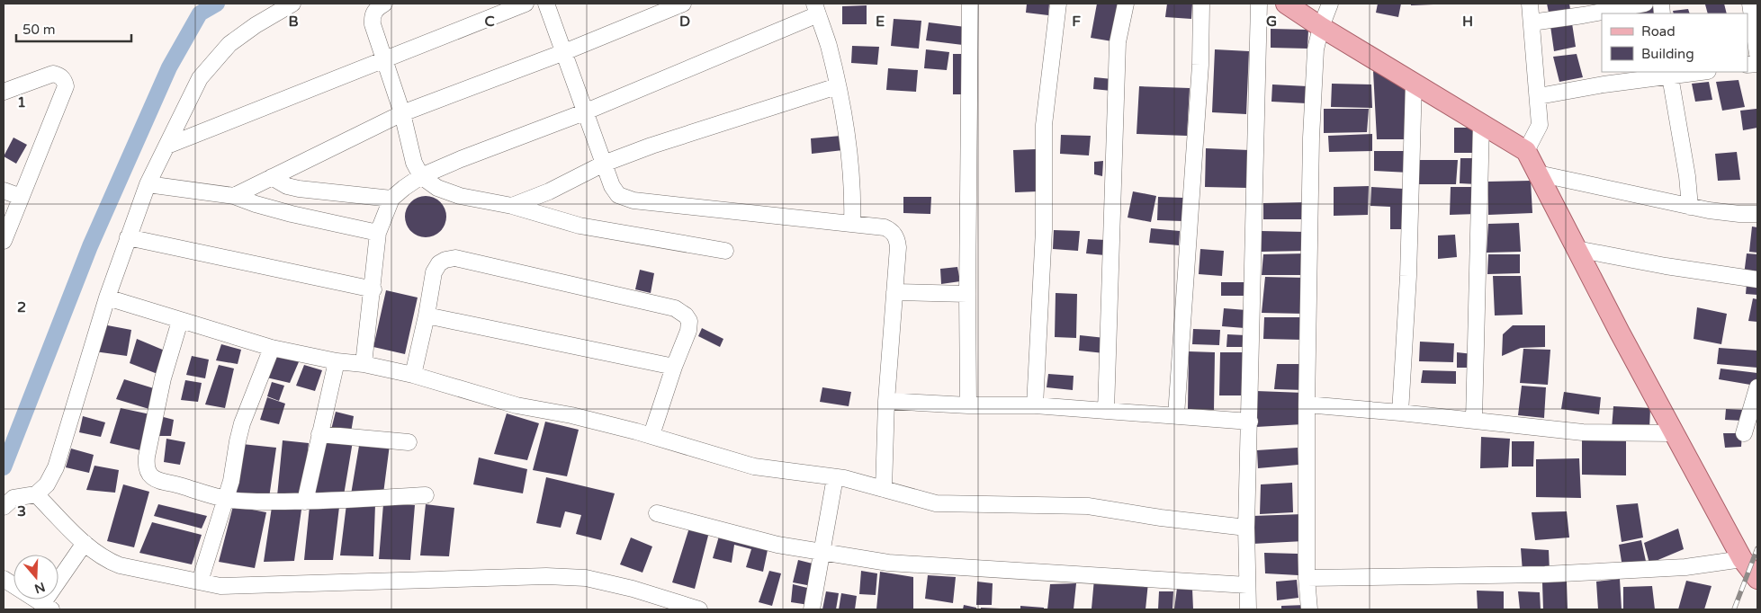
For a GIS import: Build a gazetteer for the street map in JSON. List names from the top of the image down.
{
  "legend": ["Road", "Building"],
  "scale_bar": "50 m",
  "north": "bottom",
  "grid": {
    "columns": [
      "B",
      "C",
      "D",
      "E",
      "F",
      "G",
      "H"
    ],
    "rows": ["1", "2", "3"]
  }
}
